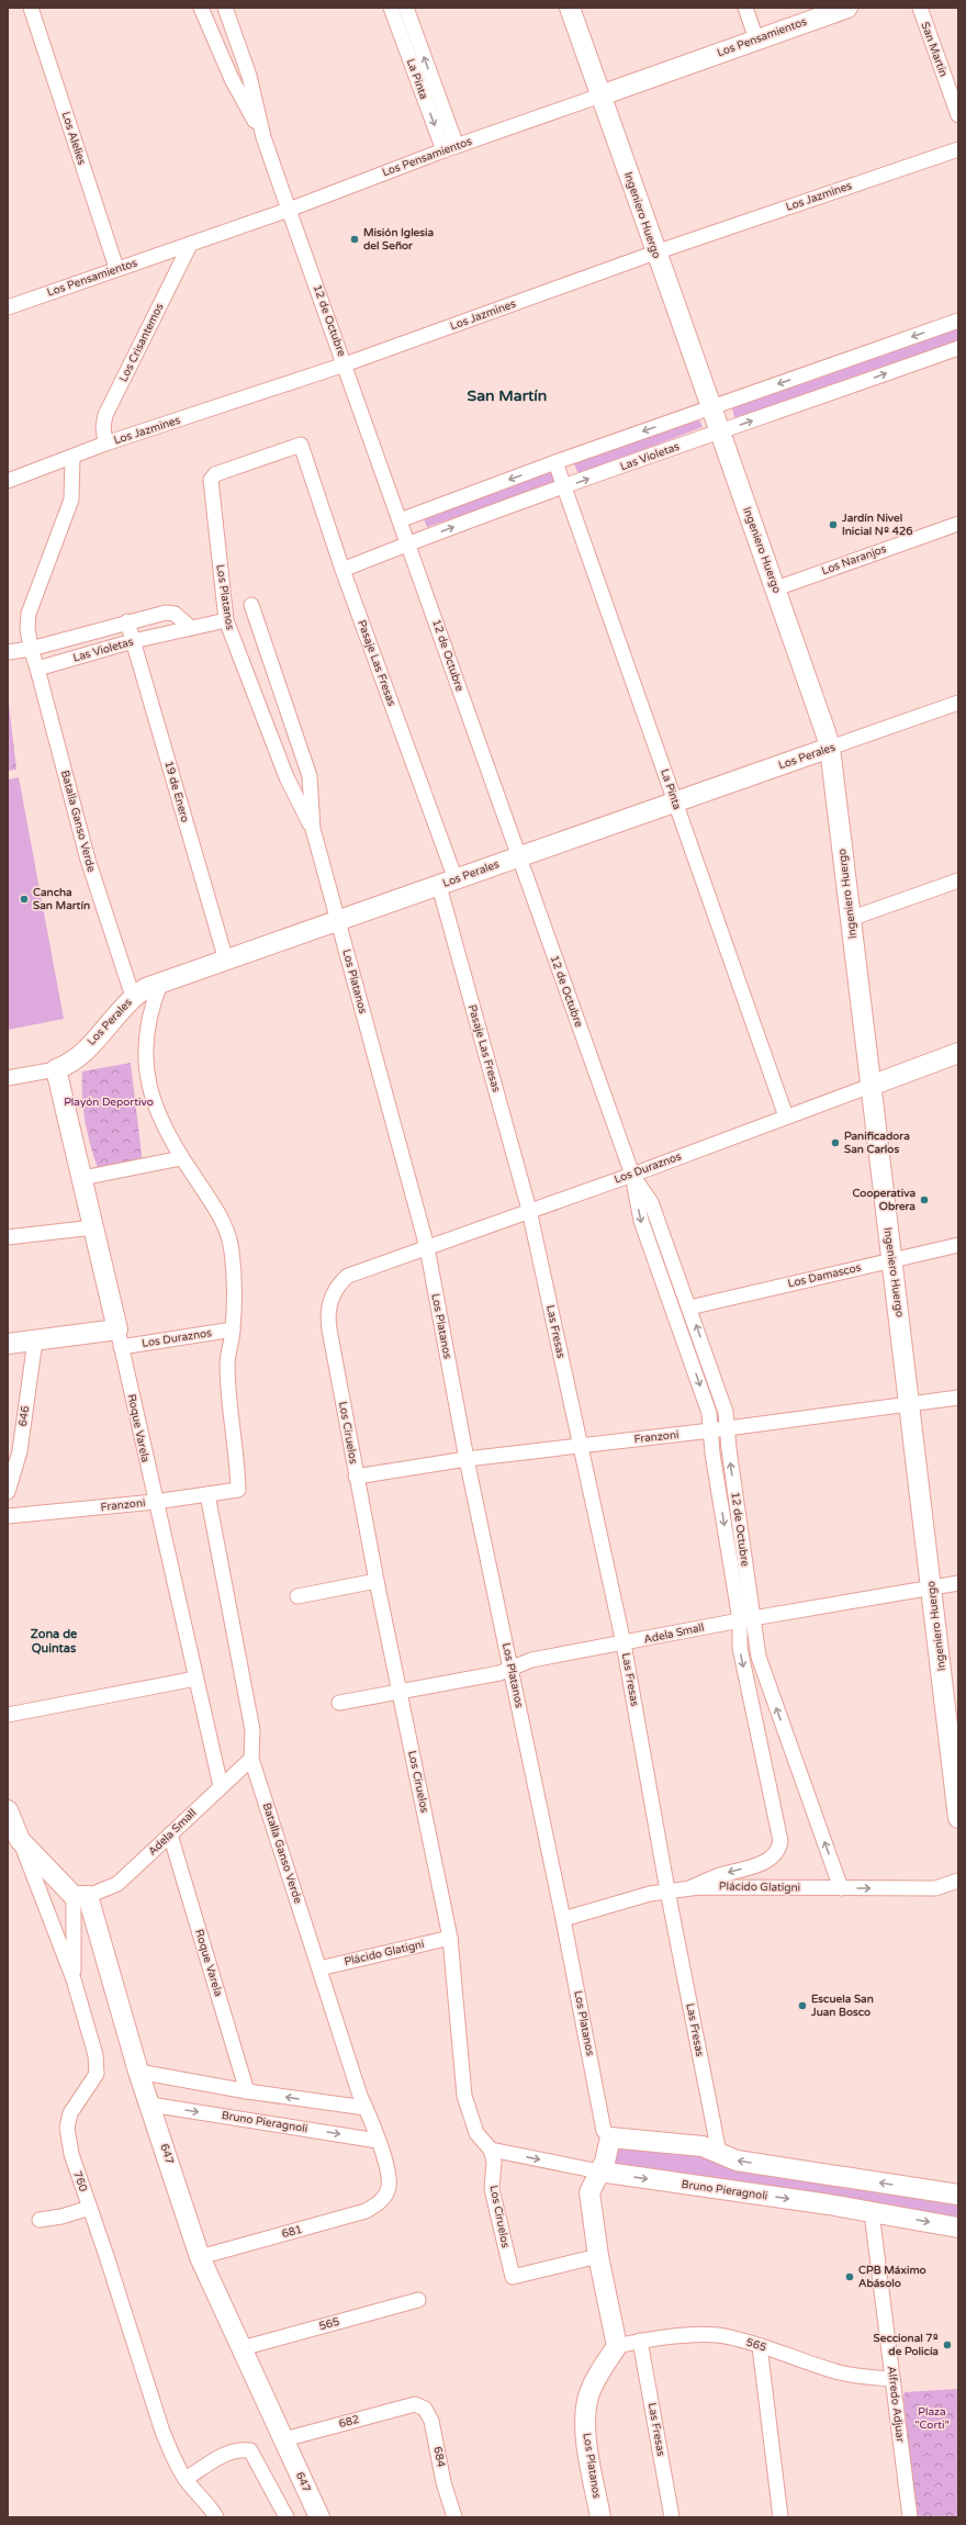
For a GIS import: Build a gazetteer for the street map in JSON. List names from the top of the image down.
{
  "streets": {
    "street": [
      "Los Pensamientos",
      "San Martín",
      "La Pinta",
      "Los Alelies",
      "Los Jazmines",
      "Ingeniero Huergo",
      "12 de Octubre",
      "Los Crisantemos",
      "Las Violetas",
      "Los Naranjos",
      "Los Platanos",
      "Pasaje Las Fresas",
      "Los Perales",
      "19 de Enero",
      "Batalla Ganso Verde",
      "Los Duraznos",
      "Los Damascos",
      "Las Fresas",
      "646",
      "Roque Varela",
      "Los Ciruelos",
      "Franzoni",
      "Adela Small",
      "Plácido Glatigni",
      "Bruno Pieragnoli",
      "647",
      "760",
      "681",
      "565",
      "Alfredo Adjuar",
      "682",
      "684"
    ]
  },
  "crossings": [
    ["Los Pensamientos", "La Pinta"],
    ["Los Pensamientos", "Los Alelies"],
    ["Los Pensamientos", "Ingeniero Huergo"],
    ["Los Pensamientos", "12 de Octubre"],
    ["Los Pensamientos", "Los Crisantemos"],
    ["La Pinta", "Las Violetas"],
    ["La Pinta", "Los Perales"],
    ["La Pinta", "Los Duraznos"],
    ["Los Jazmines", "Ingeniero Huergo"],
    ["Los Jazmines", "12 de Octubre"],
    ["Los Jazmines", "Los Crisantemos"],
    ["Ingeniero Huergo", "Las Violetas"],
    ["Ingeniero Huergo", "Los Naranjos"],
    ["Ingeniero Huergo", "Los Perales"],
    ["Ingeniero Huergo", "Los Duraznos"],
    ["Ingeniero Huergo", "Los Damascos"],
    ["Ingeniero Huergo", "Franzoni"],
    ["Ingeniero Huergo", "Adela Small"],
    ["12 de Octubre", "Las Violetas"],
    ["12 de Octubre", "Los Perales"],
    ["12 de Octubre", "Los Duraznos"],
    ["12 de Octubre", "Los Damascos"],
    ["12 de Octubre", "Franzoni"],
    ["12 de Octubre", "Adela Small"],
    ["12 de Octubre", "Plácido Glatigni"],
    ["Las Violetas", "Los Platanos"],
    ["Las Violetas", "Pasaje Las Fresas"],
    ["Las Violetas", "19 de Enero"],
    ["Las Violetas", "Batalla Ganso Verde"],
    ["Los Platanos", "Pasaje Las Fresas"],
    ["Los Platanos", "Los Perales"],
    ["Los Platanos", "Los Duraznos"],
    ["Los Platanos", "Franzoni"],
    ["Los Platanos", "Adela Small"],
    ["Los Platanos", "Plácido Glatigni"],
    ["Los Platanos", "565"],
    ["Pasaje Las Fresas", "Los Perales"],
    ["Pasaje Las Fresas", "Los Duraznos"],
    ["Pasaje Las Fresas", "Las Fresas"],
    ["Los Perales", "19 de Enero"],
    ["Los Perales", "Batalla Ganso Verde"],
    ["Los Perales", "Roque Varela"],
    ["Batalla Ganso Verde", "Franzoni"],
    ["Batalla Ganso Verde", "Adela Small"],
    ["Batalla Ganso Verde", "Plácido Glatigni"],
    ["Batalla Ganso Verde", "Bruno Pieragnoli"],
    ["Batalla Ganso Verde", "681"],
    ["Los Duraznos", "Las Fresas"],
    ["Los Duraznos", "646"],
    ["Los Duraznos", "Roque Varela"],
    ["Los Duraznos", "Los Ciruelos"],
    ["Los Duraznos", "Franzoni"],
    ["Las Fresas", "Franzoni"],
    ["Las Fresas", "Adela Small"],
    ["Las Fresas", "Plácido Glatigni"],
    ["Las Fresas", "565"],
    ["Roque Varela", "Franzoni"],
    ["Roque Varela", "Adela Small"],
    ["Los Ciruelos", "Franzoni"],
    ["Los Ciruelos", "Adela Small"],
    ["Los Ciruelos", "Plácido Glatigni"],
    ["Los Ciruelos", "Bruno Pieragnoli"],
    ["Adela Small", "647"],
    ["Bruno Pieragnoli", "647"],
    ["Bruno Pieragnoli", "Alfredo Adjuar"],
    ["647", "760"],
    ["647", "681"],
    ["647", "565"],
    ["647", "682"],
    ["565", "Alfredo Adjuar"],
    ["682", "684"]
  ],
  "districts": ["San Martín", "Zona de Quintas"],
  "parks": ["Playón Deportivo", "Plaza “Corti”"],
  "places": [
    "Misión Iglesia del Señor",
    "Jardín Nivel Inicial Nº 426",
    "Cancha San Martín",
    "Panificadora San Carlos",
    "Cooperativa Obrera",
    "Escuela San Juan Bosco",
    "CPB Máximo Abásolo",
    "Seccional 7º de Policía"
  ]
}
